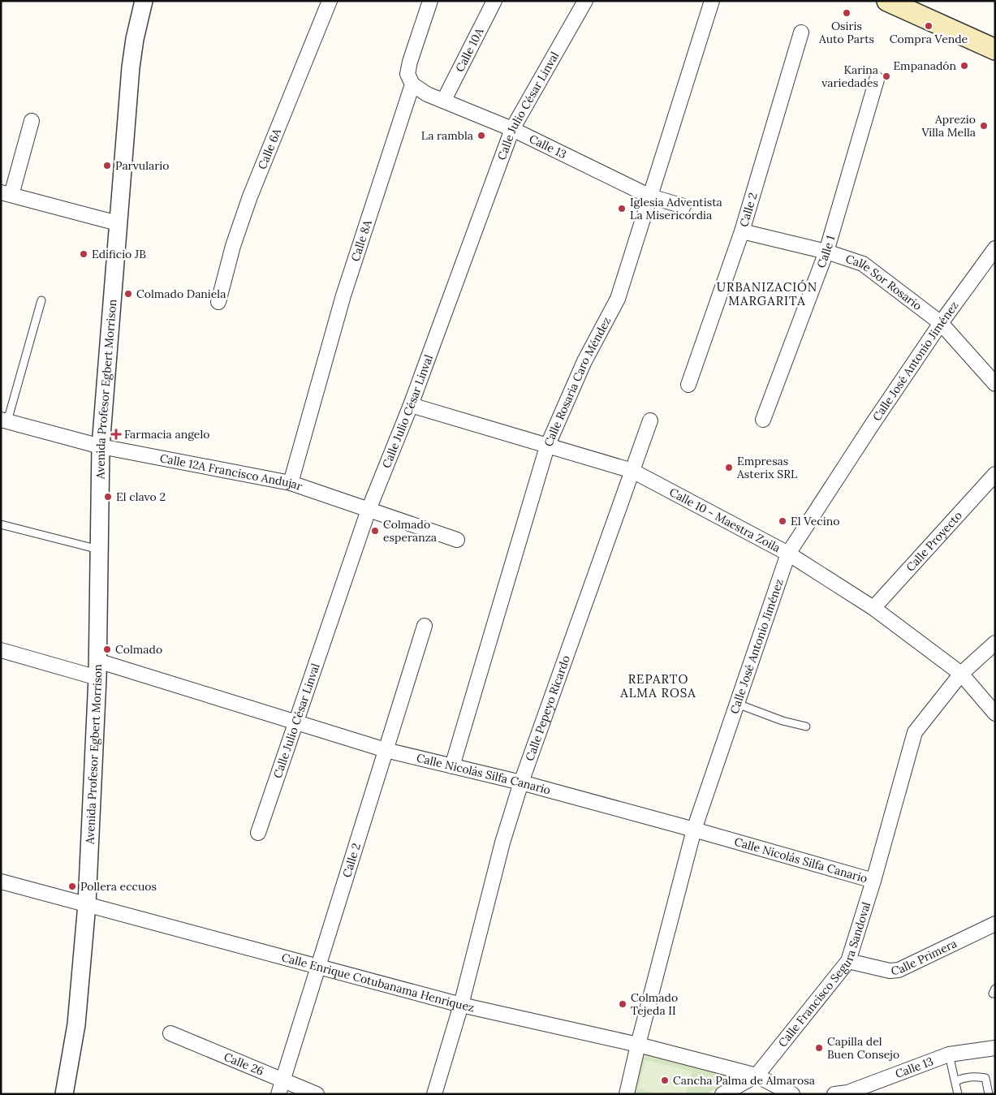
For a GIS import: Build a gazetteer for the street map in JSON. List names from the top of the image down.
{
  "streets": {
    "street": [
      "Calle 10A",
      "Calle Julio César Linval",
      "Calle 13",
      "Calle 6A",
      "Calle 2",
      "Calle 8A",
      "Calle 1",
      "Calle Sor Rosario",
      "Calle José Antonio Jiménez",
      "Calle Rosaria Caro Méndez",
      "Avenida Profesor Egbert Morrison",
      "Calle 12A Francisco Andujar",
      "Calle 10 - Maestra Zoila",
      "Calle Proyecto",
      "Calle Pepeyo Ricardo",
      "Calle Nicolás Silfa Canario",
      "Calle Primera",
      "Calle Francisco Segura Sandoval",
      "Calle Enrique Cotubanama Henriquez",
      "Calle 26"
    ]
  },
  "crossings": [
    ["Calle 10A", "Calle 13"],
    ["Calle Julio César Linval", "Calle 13"],
    ["Calle Julio César Linval", "Calle 12A Francisco Andujar"],
    ["Calle Julio César Linval", "Calle 10 - Maestra Zoila"],
    ["Calle Julio César Linval", "Calle Nicolás Silfa Canario"],
    ["Calle 13", "Calle 8A"],
    ["Calle 13", "Calle Rosaria Caro Méndez"],
    ["Calle 2", "Calle Sor Rosario"],
    ["Calle 2", "Calle Nicolás Silfa Canario"],
    ["Calle 2", "Calle Enrique Cotubanama Henriquez"],
    ["Calle 2", "Calle 26"],
    ["Calle 8A", "Calle 12A Francisco Andujar"],
    ["Calle 1", "Calle Sor Rosario"],
    ["Calle Sor Rosario", "Calle José Antonio Jiménez"],
    ["Calle José Antonio Jiménez", "Calle 10 - Maestra Zoila"],
    ["Calle José Antonio Jiménez", "Calle Nicolás Silfa Canario"],
    ["Calle José Antonio Jiménez", "Calle Enrique Cotubanama Henriquez"],
    ["Calle Rosaria Caro Méndez", "Calle 10 - Maestra Zoila"],
    ["Calle Rosaria Caro Méndez", "Calle Nicolás Silfa Canario"],
    ["Avenida Profesor Egbert Morrison", "Calle 12A Francisco Andujar"],
    ["Avenida Profesor Egbert Morrison", "Calle Nicolás Silfa Canario"],
    ["Avenida Profesor Egbert Morrison", "Calle Enrique Cotubanama Henriquez"],
    ["Calle 10 - Maestra Zoila", "Calle Proyecto"],
    ["Calle 10 - Maestra Zoila", "Calle Pepeyo Ricardo"],
    ["Calle 10 - Maestra Zoila", "Calle Francisco Segura Sandoval"],
    ["Calle Pepeyo Ricardo", "Calle Nicolás Silfa Canario"],
    ["Calle Pepeyo Ricardo", "Calle Enrique Cotubanama Henriquez"],
    ["Calle Nicolás Silfa Canario", "Calle Francisco Segura Sandoval"],
    ["Calle Primera", "Calle Francisco Segura Sandoval"],
    ["Calle Francisco Segura Sandoval", "Calle Enrique Cotubanama Henriquez"]
  ],
  "districts": ["URBANIZACIÓN MARGARITA", "REPARTO ALMA ROSA"],
  "places": {
    "other": [
      "Osiris Auto Parts",
      "Compra Vende",
      "Empanadón",
      "Karina variedades",
      "Aprezio Villa Mella",
      "La rambla",
      "Parvulario",
      "Iglesia Adventista La Misericordia",
      "Edificio JB",
      "Colmado Daniela",
      "Empresas Asterix SRL",
      "El clavo 2",
      "El Vecino",
      "Colmado esperanza",
      "Colmado",
      "Pollera eccuos",
      "Colmado Tejeda II",
      "Capilla del Buen Consejo",
      "Cancha Palma de Almarosa"
    ],
    "health": ["Farmacia angelo"]
  }
}
